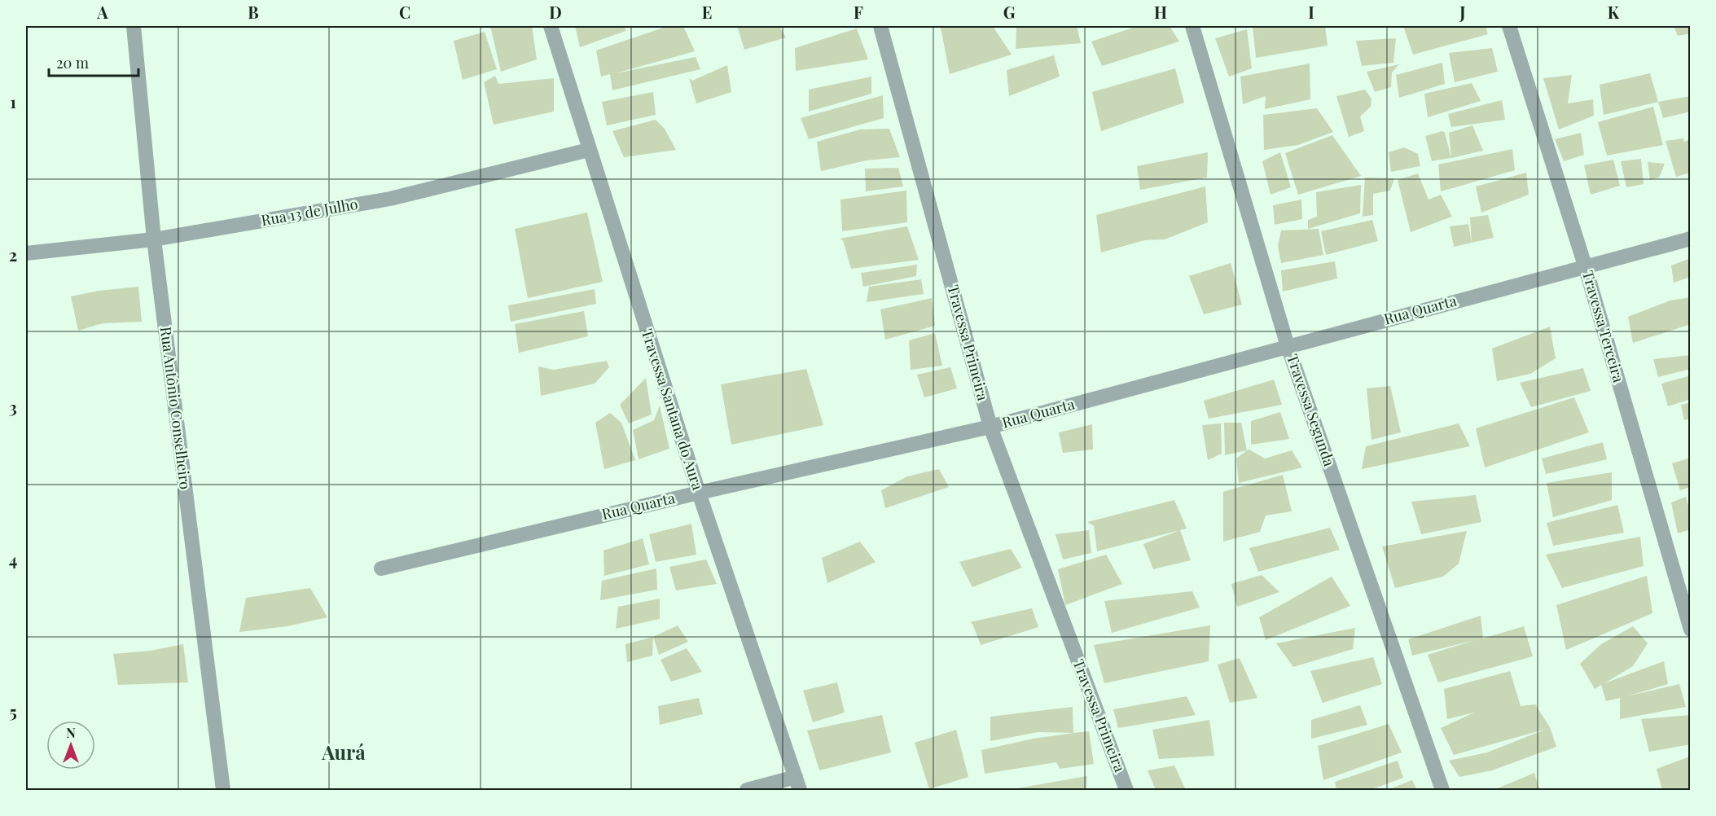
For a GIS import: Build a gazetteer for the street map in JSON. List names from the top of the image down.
{
  "streets": {
    "street": [
      "Rua 13 de Julho",
      "Rua Quarta",
      "Travessa Terceira",
      "Travessa Primeira",
      "Rua Antônio Conselheiro",
      "Travessa Santana do Aura",
      "Travessa Segunda"
    ]
  },
  "crossings": [
    ["Rua 13 de Julho", "Rua Antônio Conselheiro"],
    ["Rua 13 de Julho", "Travessa Santana do Aura"],
    ["Rua Quarta", "Travessa Terceira"],
    ["Rua Quarta", "Travessa Primeira"],
    ["Rua Quarta", "Travessa Santana do Aura"],
    ["Rua Quarta", "Travessa Segunda"]
  ],
  "districts": ["Aurá"],
  "scale_bar": "20 m",
  "north": "top",
  "grid": {
    "columns": [
      "A",
      "B",
      "C",
      "D",
      "E",
      "F",
      "G",
      "H",
      "I",
      "J",
      "K"
    ],
    "rows": [
      "1",
      "2",
      "3",
      "4",
      "5"
    ]
  }
}
